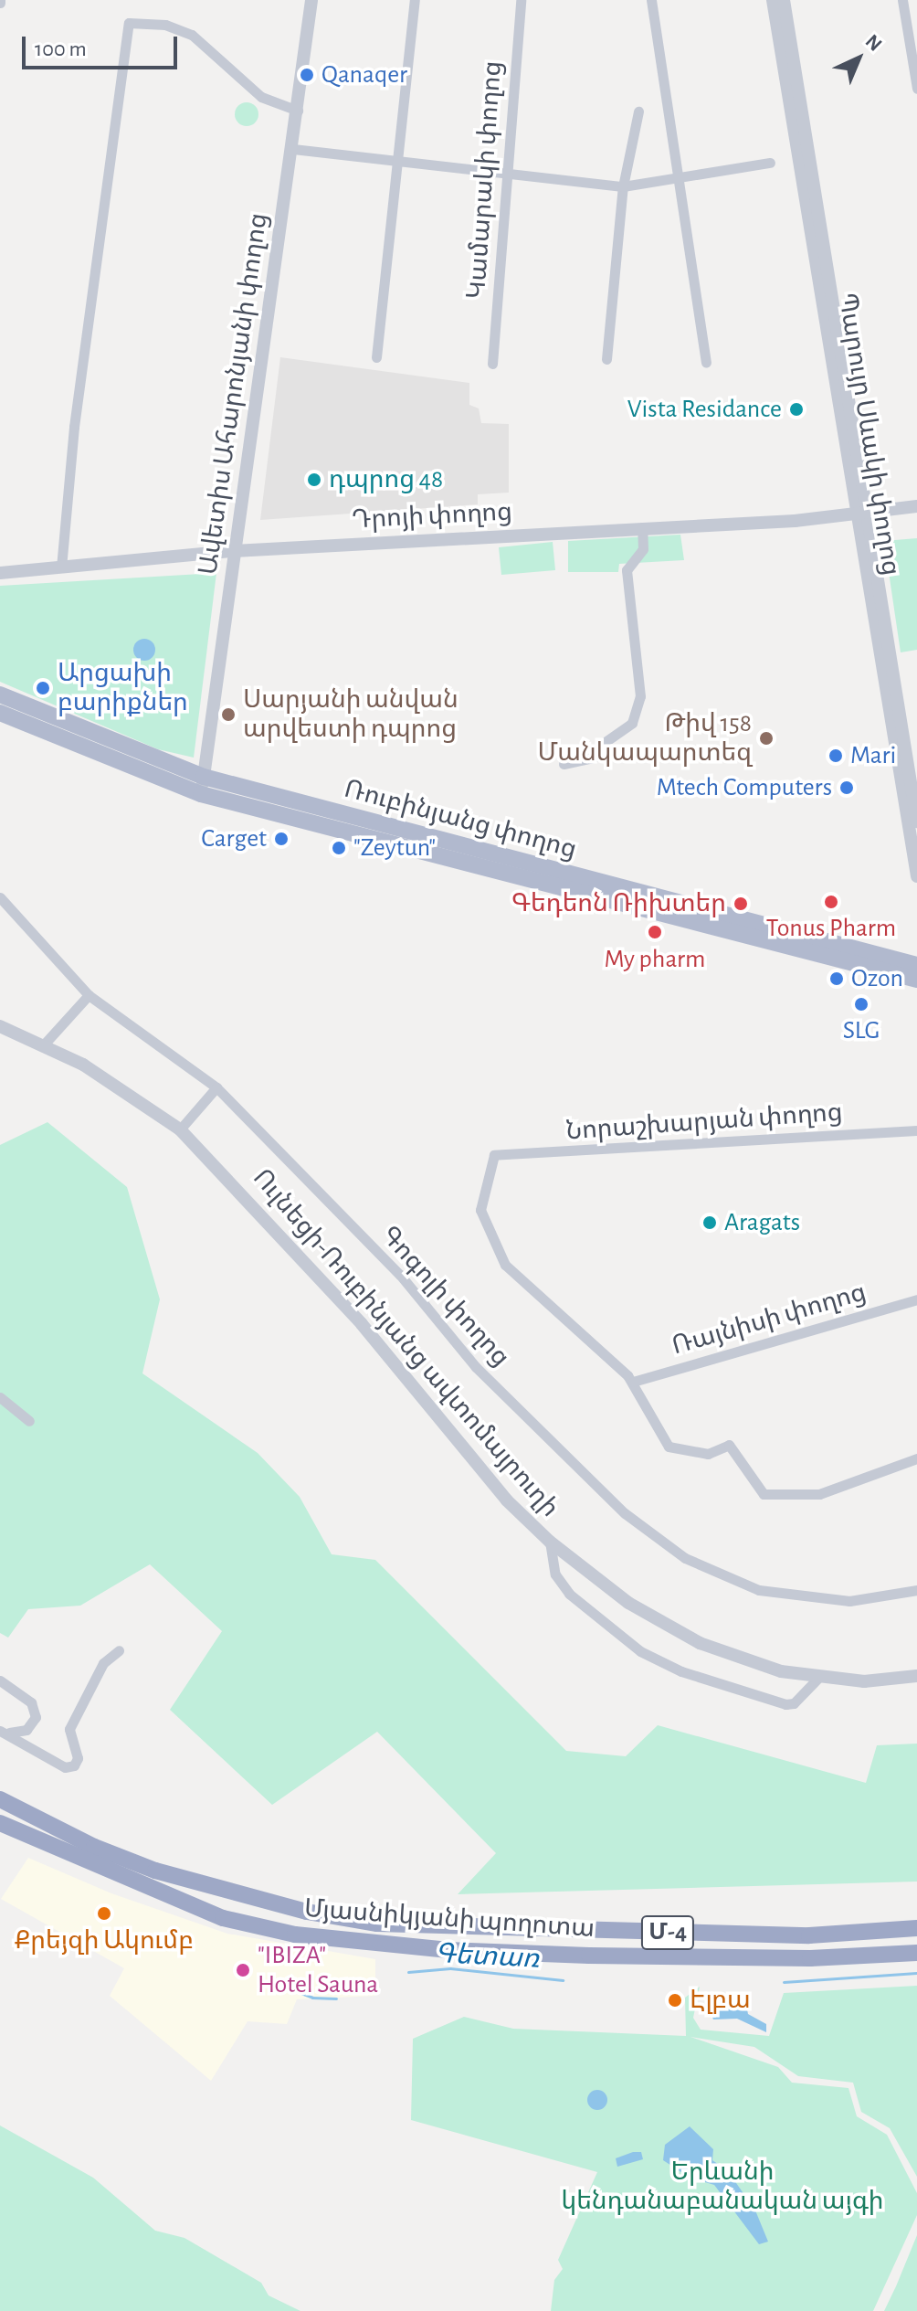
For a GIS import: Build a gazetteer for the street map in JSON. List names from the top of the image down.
{
  "streets": {
    "highway": ["Մյասնիկյանի պողոտա", "Մ-4"],
    "main road": ["Ռուբինյանց փողոց"],
    "street": [
      "Կամարակի փողոց",
      "Ավետիս Ահարոնյանի փողոց",
      "Պարույր Սևակի փողոց",
      "Դրոյի փողոց",
      "Նորաշխարյան փողոց",
      "Գոգոլի փողոց",
      "Ռայնիսի փողոց",
      "Ուլնեցի-Ռուբինյանց ավտոմայրուղի"
    ]
  },
  "crossings": [
    ["Ավետիս Ահարոնյանի փողոց", "Դրոյի փողոց"],
    ["Ավետիս Ահարոնյանի փողոց", "Ռուբինյանց փողոց"],
    ["Պարույր Սևակի փողոց", "Դրոյի փողոց"],
    ["Նորաշխարյան փողոց", "Ռայնիսի փողոց"]
  ],
  "water": ["Գետառ"],
  "parks": ["Երևանի կենդանաբանական այգի"],
  "places": [
    "Qanaqer",
    "Vista Residance",
    "դպրոց 48",
    "Արցախի բարիքներ",
    "Սարյանի անվան արվեստի դպրոց",
    "Թիվ 158 Մանկապարտեզ",
    "Mari",
    "Mtech Computers",
    "Carget",
    "\"Zeytun\"",
    "Tonus Pharm",
    "Գեդեոն Ռիխտեր",
    "My pharm",
    "Ozon",
    "SLG",
    "Aragats",
    "Քրեյզի Ակումբ",
    "\"IBIZA\" Hotel Sauna",
    "Էլբա"
  ],
  "scale_bar": "100 m",
  "north": "top right"
}
